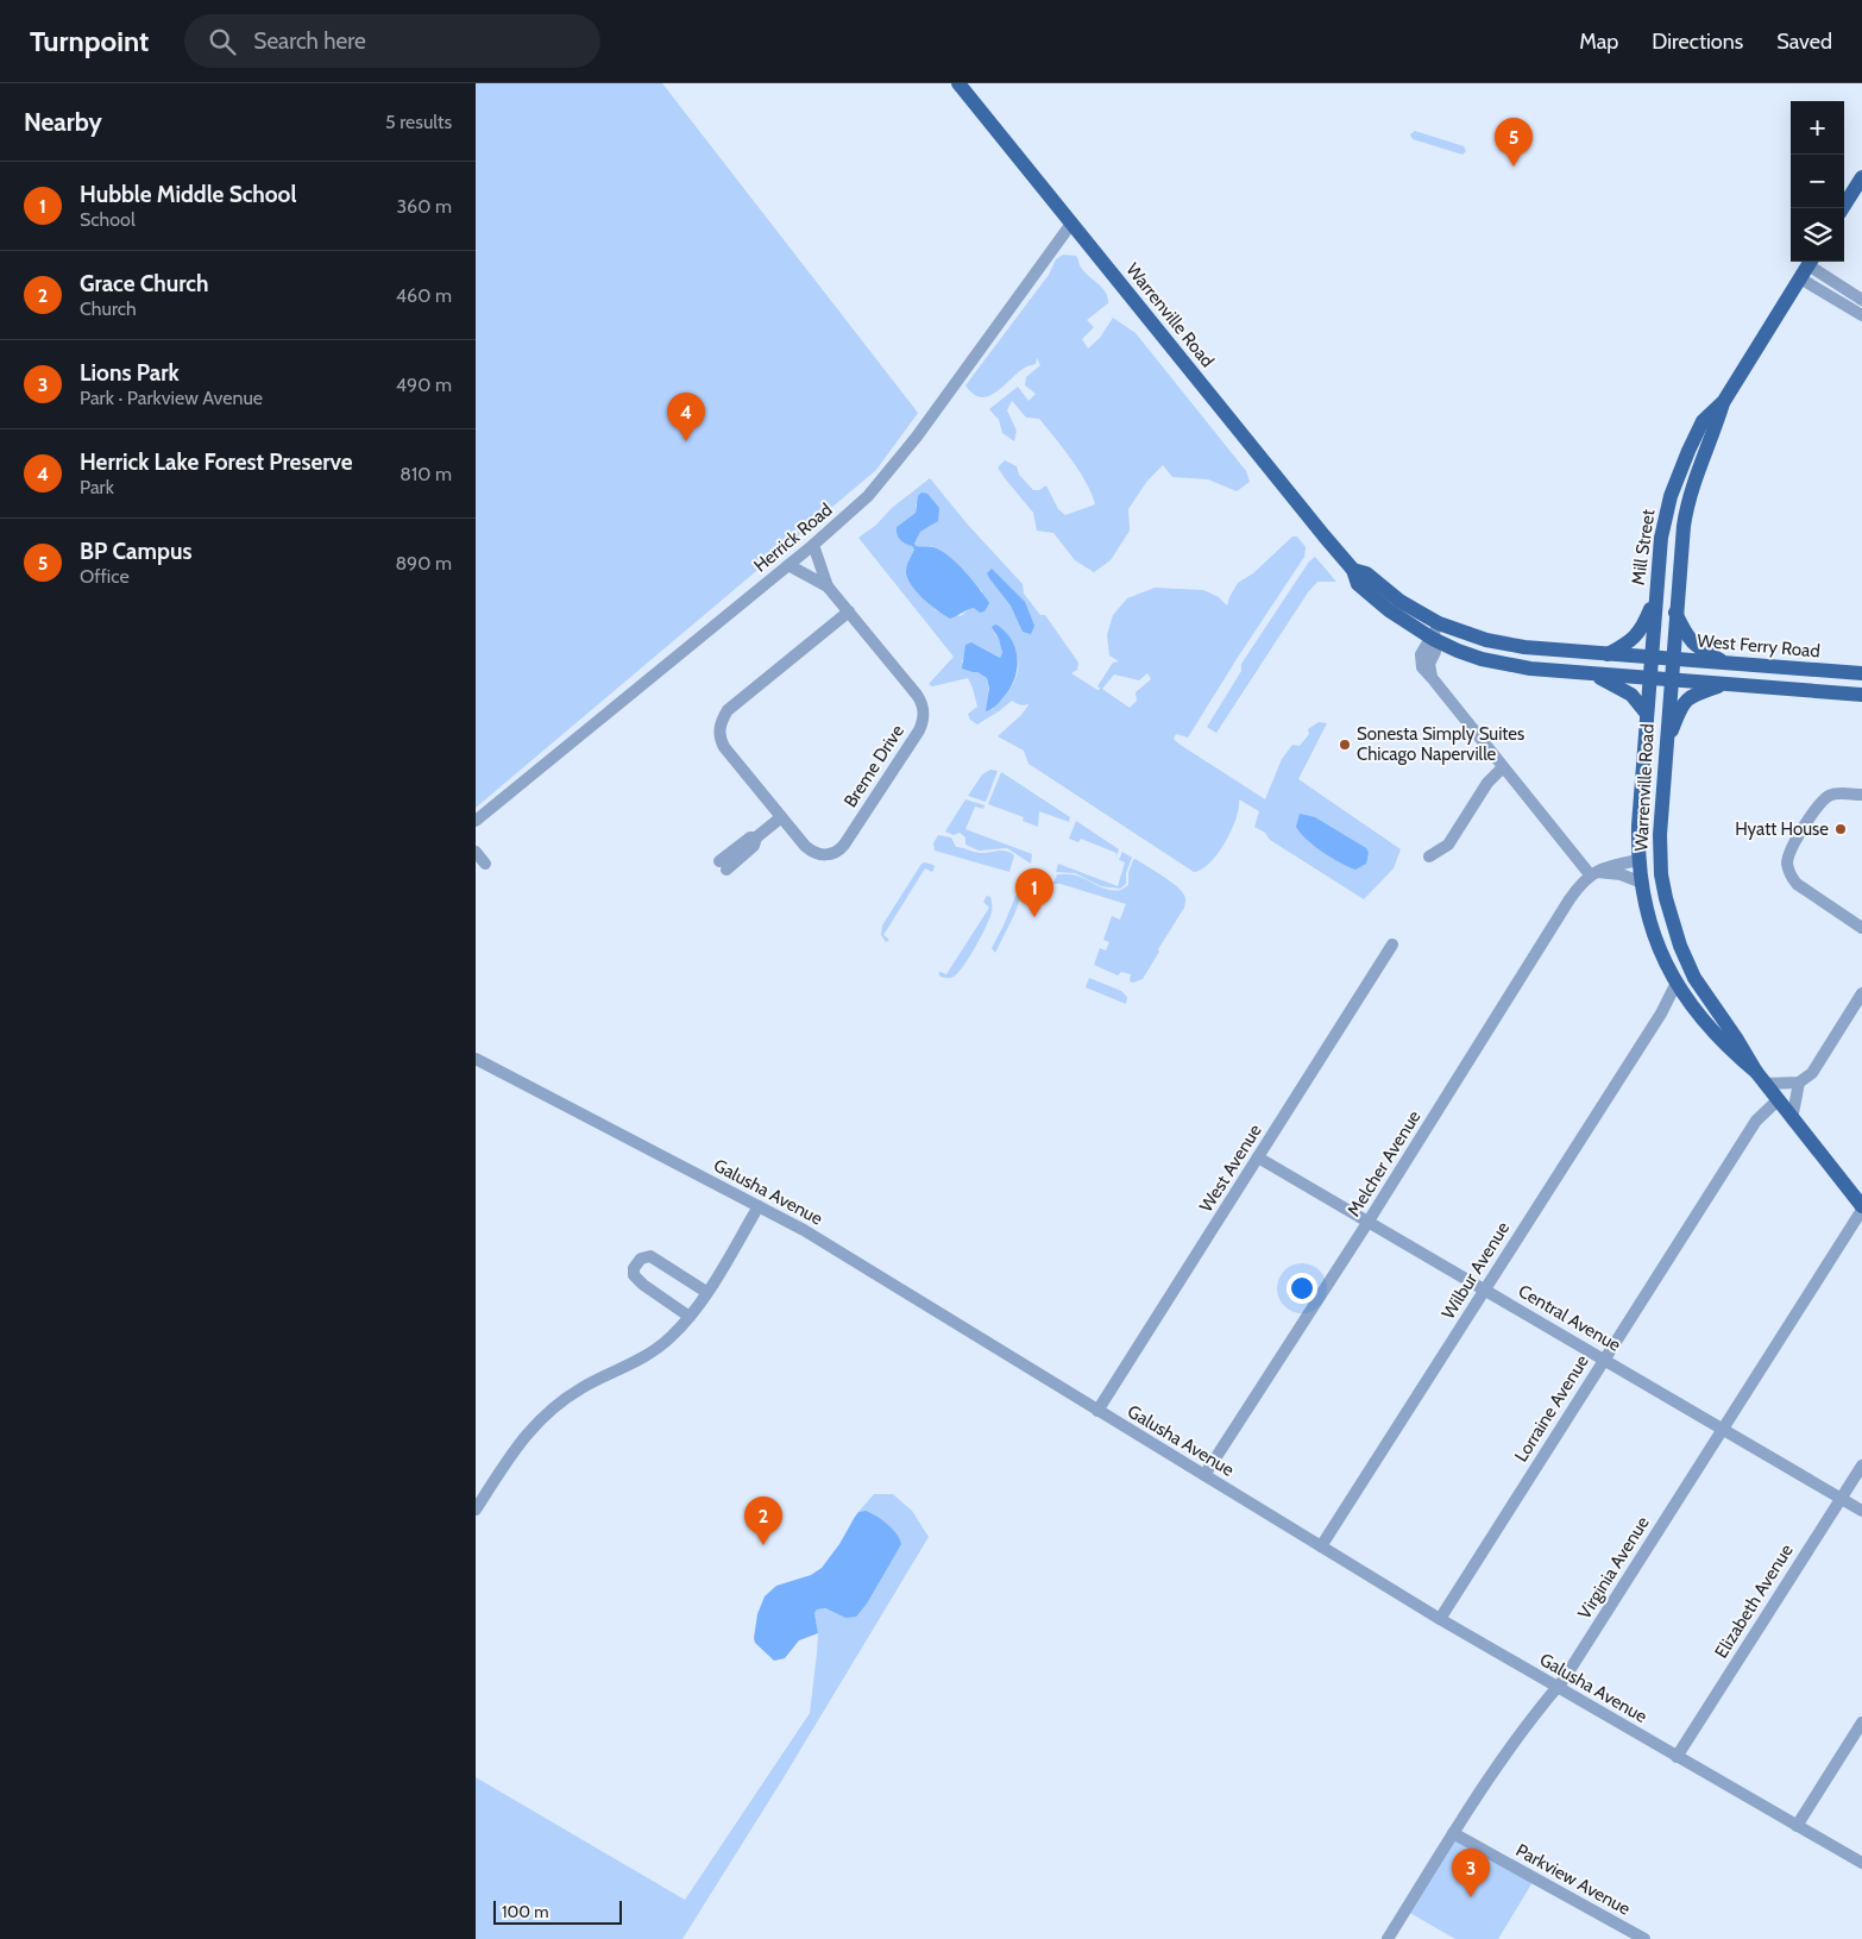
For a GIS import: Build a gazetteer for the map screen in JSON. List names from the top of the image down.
{
  "streets": {
    "main road": ["Warrenville Road", "Mill Street", "West Ferry Road"],
    "street": [
      "Herrick Road",
      "Breme Drive",
      "Melcher Avenue",
      "West Avenue",
      "Galusha Avenue",
      "Wilbur Avenue",
      "Central Avenue",
      "Lorraine Avenue",
      "Virginia Avenue",
      "Elizabeth Avenue",
      "Parkview Avenue"
    ]
  },
  "crossings": [
    ["Warrenville Road", "Herrick Road"],
    ["Warrenville Road", "Mill Street"],
    ["Warrenville Road", "West Ferry Road"],
    ["Warrenville Road", "Wilbur Avenue"],
    ["Warrenville Road", "Lorraine Avenue"],
    ["Warrenville Road", "Virginia Avenue"],
    ["Herrick Road", "Breme Drive"],
    ["Mill Street", "West Ferry Road"],
    ["Melcher Avenue", "Galusha Avenue"],
    ["Melcher Avenue", "Central Avenue"],
    ["West Avenue", "Galusha Avenue"],
    ["West Avenue", "Central Avenue"],
    ["Galusha Avenue", "Wilbur Avenue"],
    ["Galusha Avenue", "Lorraine Avenue"],
    ["Galusha Avenue", "Virginia Avenue"],
    ["Galusha Avenue", "Elizabeth Avenue"],
    ["Wilbur Avenue", "Central Avenue"],
    ["Central Avenue", "Lorraine Avenue"],
    ["Central Avenue", "Virginia Avenue"],
    ["Central Avenue", "Elizabeth Avenue"],
    ["Virginia Avenue", "Parkview Avenue"]
  ],
  "places": ["Sonesta Simply Suites Chicago Naperville", "Hyatt House"],
  "scale_bar": "100 m",
  "page": {
    "header": "Turnpoint",
    "search": "Search here",
    "nav": ["Map", "Directions", "Saved"],
    "heading": ["Nearby", "5 results"],
    "map_buttons": ["+", "−"],
    "pins": [
      "5",
      "4",
      "1",
      "2",
      "3"
    ],
    "list": [
      {
        "mark": "1",
        "name": "Hubble Middle School",
        "note": "School",
        "value": "360 m"
      },
      {
        "mark": "2",
        "name": "Grace Church",
        "note": "Church",
        "value": "460 m"
      },
      {
        "mark": "3",
        "name": "Lions Park",
        "note": "Park · Parkview Avenue",
        "value": "490 m"
      },
      {
        "mark": "4",
        "name": "Herrick Lake Forest Preserve",
        "note": "Park",
        "value": "810 m"
      },
      {
        "mark": "5",
        "name": "BP Campus",
        "note": "Office",
        "value": "890 m"
      }
    ],
    "scale": "100 m"
  }
}
